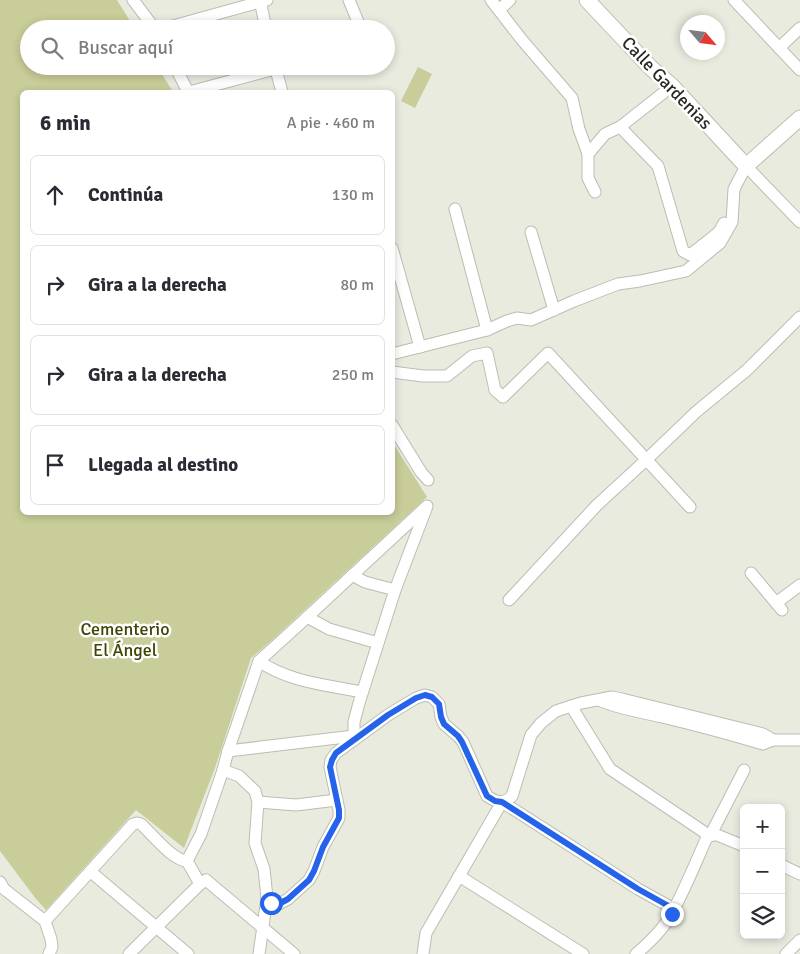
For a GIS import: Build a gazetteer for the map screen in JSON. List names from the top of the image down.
{
  "streets": {
    "street": ["Calle Gardenias"]
  },
  "parks": ["Cementerio El Ángel"],
  "north": "bottom right",
  "page": {
    "search": "Buscar aquí",
    "heading": ["6 min", "A pie · 460 m"],
    "list": [
      ["Continúa", "130 m"],
      ["Gira a la derecha", "80 m"],
      ["Gira a la derecha", "250 m"],
      "Llegada al destino"
    ],
    "map_buttons": ["+", "−"]
  }
}
